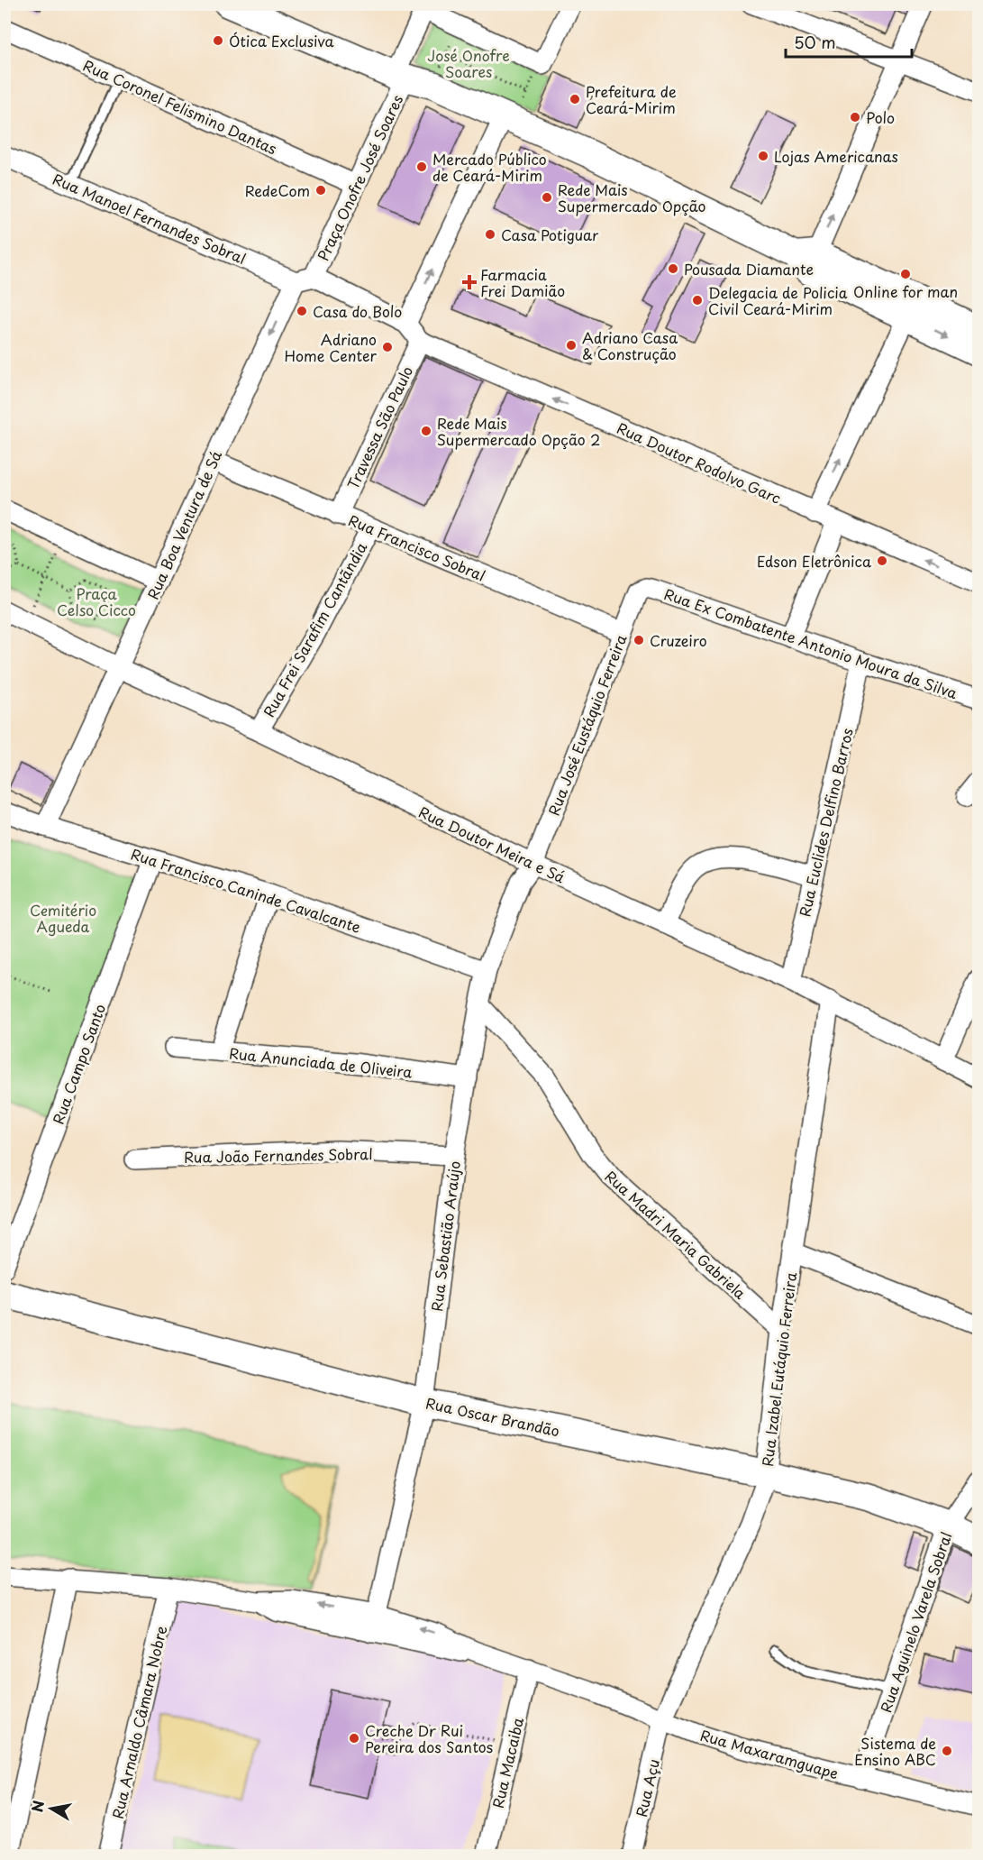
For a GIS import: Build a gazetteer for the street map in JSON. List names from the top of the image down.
{
  "streets": {
    "street": [
      "Rua Coronel Felismino Dantas",
      "Praça Onofre José Soares",
      "Rua Manoel Fernandes Sobral",
      "Travessa São Paulo",
      "Rua Doutor Rodolvo Garc",
      "Rua Boa Ventura de Sá",
      "Rua Francisco Sobral",
      "Rua Frei Sarafim Cantãndia",
      "Rua Ex Combatente Antonio Moura da Silva",
      "Rua José Eustáquio Ferreira",
      "Rua Euclides Delfino Barros",
      "Rua Doutor Meira e Sá",
      "Rua Francisco Caninde Cavalcante",
      "Rua Anunciada de Oliveira",
      "Rua Campo Santo",
      "Rua João Fernandes Sobral",
      "Rua Madri Maria Gabriela",
      "Rua Sebastião Araújo",
      "Rua Izabel Eutáquio Ferreira",
      "Rua Oscar Brandão",
      "Rua Aguinelo Varela Sobral",
      "Rua Arnaldo Câmara Nobre",
      "Rua Maxaramguape",
      "Rua Macaiba",
      "Rua Açu"
    ]
  },
  "crossings": [
    ["Rua Coronel Felismino Dantas", "Praça Onofre José Soares"],
    ["Praça Onofre José Soares", "Rua Manoel Fernandes Sobral"],
    ["Praça Onofre José Soares", "Travessa São Paulo"],
    ["Praça Onofre José Soares", "Rua Doutor Rodolvo Garc"],
    ["Praça Onofre José Soares", "Rua Boa Ventura de Sá"],
    ["Rua Manoel Fernandes Sobral", "Rua Boa Ventura de Sá"],
    ["Travessa São Paulo", "Rua Doutor Rodolvo Garc"],
    ["Travessa São Paulo", "Rua Francisco Sobral"],
    ["Rua Boa Ventura de Sá", "Rua Francisco Sobral"],
    ["Rua Boa Ventura de Sá", "Rua Doutor Meira e Sá"],
    ["Rua Boa Ventura de Sá", "Rua Francisco Caninde Cavalcante"],
    ["Rua Francisco Sobral", "Rua Frei Sarafim Cantãndia"],
    ["Rua Francisco Sobral", "Rua José Eustáquio Ferreira"],
    ["Rua Frei Sarafim Cantãndia", "Rua Doutor Meira e Sá"],
    ["Rua Ex Combatente Antonio Moura da Silva", "Rua José Eustáquio Ferreira"],
    ["Rua Ex Combatente Antonio Moura da Silva", "Rua Euclides Delfino Barros"],
    ["Rua José Eustáquio Ferreira", "Rua Doutor Meira e Sá"],
    ["Rua José Eustáquio Ferreira", "Rua Sebastião Araújo"],
    ["Rua Euclides Delfino Barros", "Rua Doutor Meira e Sá"],
    ["Rua Doutor Meira e Sá", "Rua Sebastião Araújo"],
    ["Rua Doutor Meira e Sá", "Rua Izabel Eutáquio Ferreira"],
    ["Rua Francisco Caninde Cavalcante", "Rua Campo Santo"],
    ["Rua Francisco Caninde Cavalcante", "Rua Sebastião Araújo"],
    ["Rua Anunciada de Oliveira", "Rua Sebastião Araújo"],
    ["Rua João Fernandes Sobral", "Rua Sebastião Araújo"],
    ["Rua Madri Maria Gabriela", "Rua Sebastião Araújo"],
    ["Rua Madri Maria Gabriela", "Rua Izabel Eutáquio Ferreira"],
    ["Rua Sebastião Araújo", "Rua Oscar Brandão"],
    ["Rua Sebastião Araújo", "Rua Maxaramguape"],
    ["Rua Izabel Eutáquio Ferreira", "Rua Oscar Brandão"],
    ["Rua Izabel Eutáquio Ferreira", "Rua Maxaramguape"],
    ["Rua Izabel Eutáquio Ferreira", "Rua Açu"],
    ["Rua Oscar Brandão", "Rua Aguinelo Varela Sobral"],
    ["Rua Aguinelo Varela Sobral", "Rua Maxaramguape"],
    ["Rua Arnaldo Câmara Nobre", "Rua Maxaramguape"],
    ["Rua Maxaramguape", "Rua Macaiba"],
    ["Rua Maxaramguape", "Rua Açu"]
  ],
  "one_way": ["Rua Doutor Rodolvo Garc"],
  "parks": ["José Onofre Soares", "Praça Celso Cicco", "Cemitério Agueda"],
  "places": {
    "other": [
      "Ótica Exclusiva",
      "Prefeitura de Ceará-Mirim",
      "Polo",
      "Lojas Americanas",
      "Mercado Público de Ceará-Mirim",
      "RedeCom",
      "Rede Mais Supermercado Opção",
      "Casa Potiguar",
      "Pousada Diamante",
      "Online for man",
      "Delegacia de Policia Civil Ceará-Mirim",
      "Casa do Bolo",
      "Adriano Casa & Construção",
      "Adriano Home Center",
      "Rede Mais Supermercado Opção 2",
      "Edson Eletrônica",
      "Cruzeiro",
      "Creche Dr Rui Pereira dos Santos",
      "Sistema de Ensino ABC"
    ],
    "health": ["Farmacia Frei Damião"]
  },
  "scale_bar": "50 m",
  "north": "left"
}
